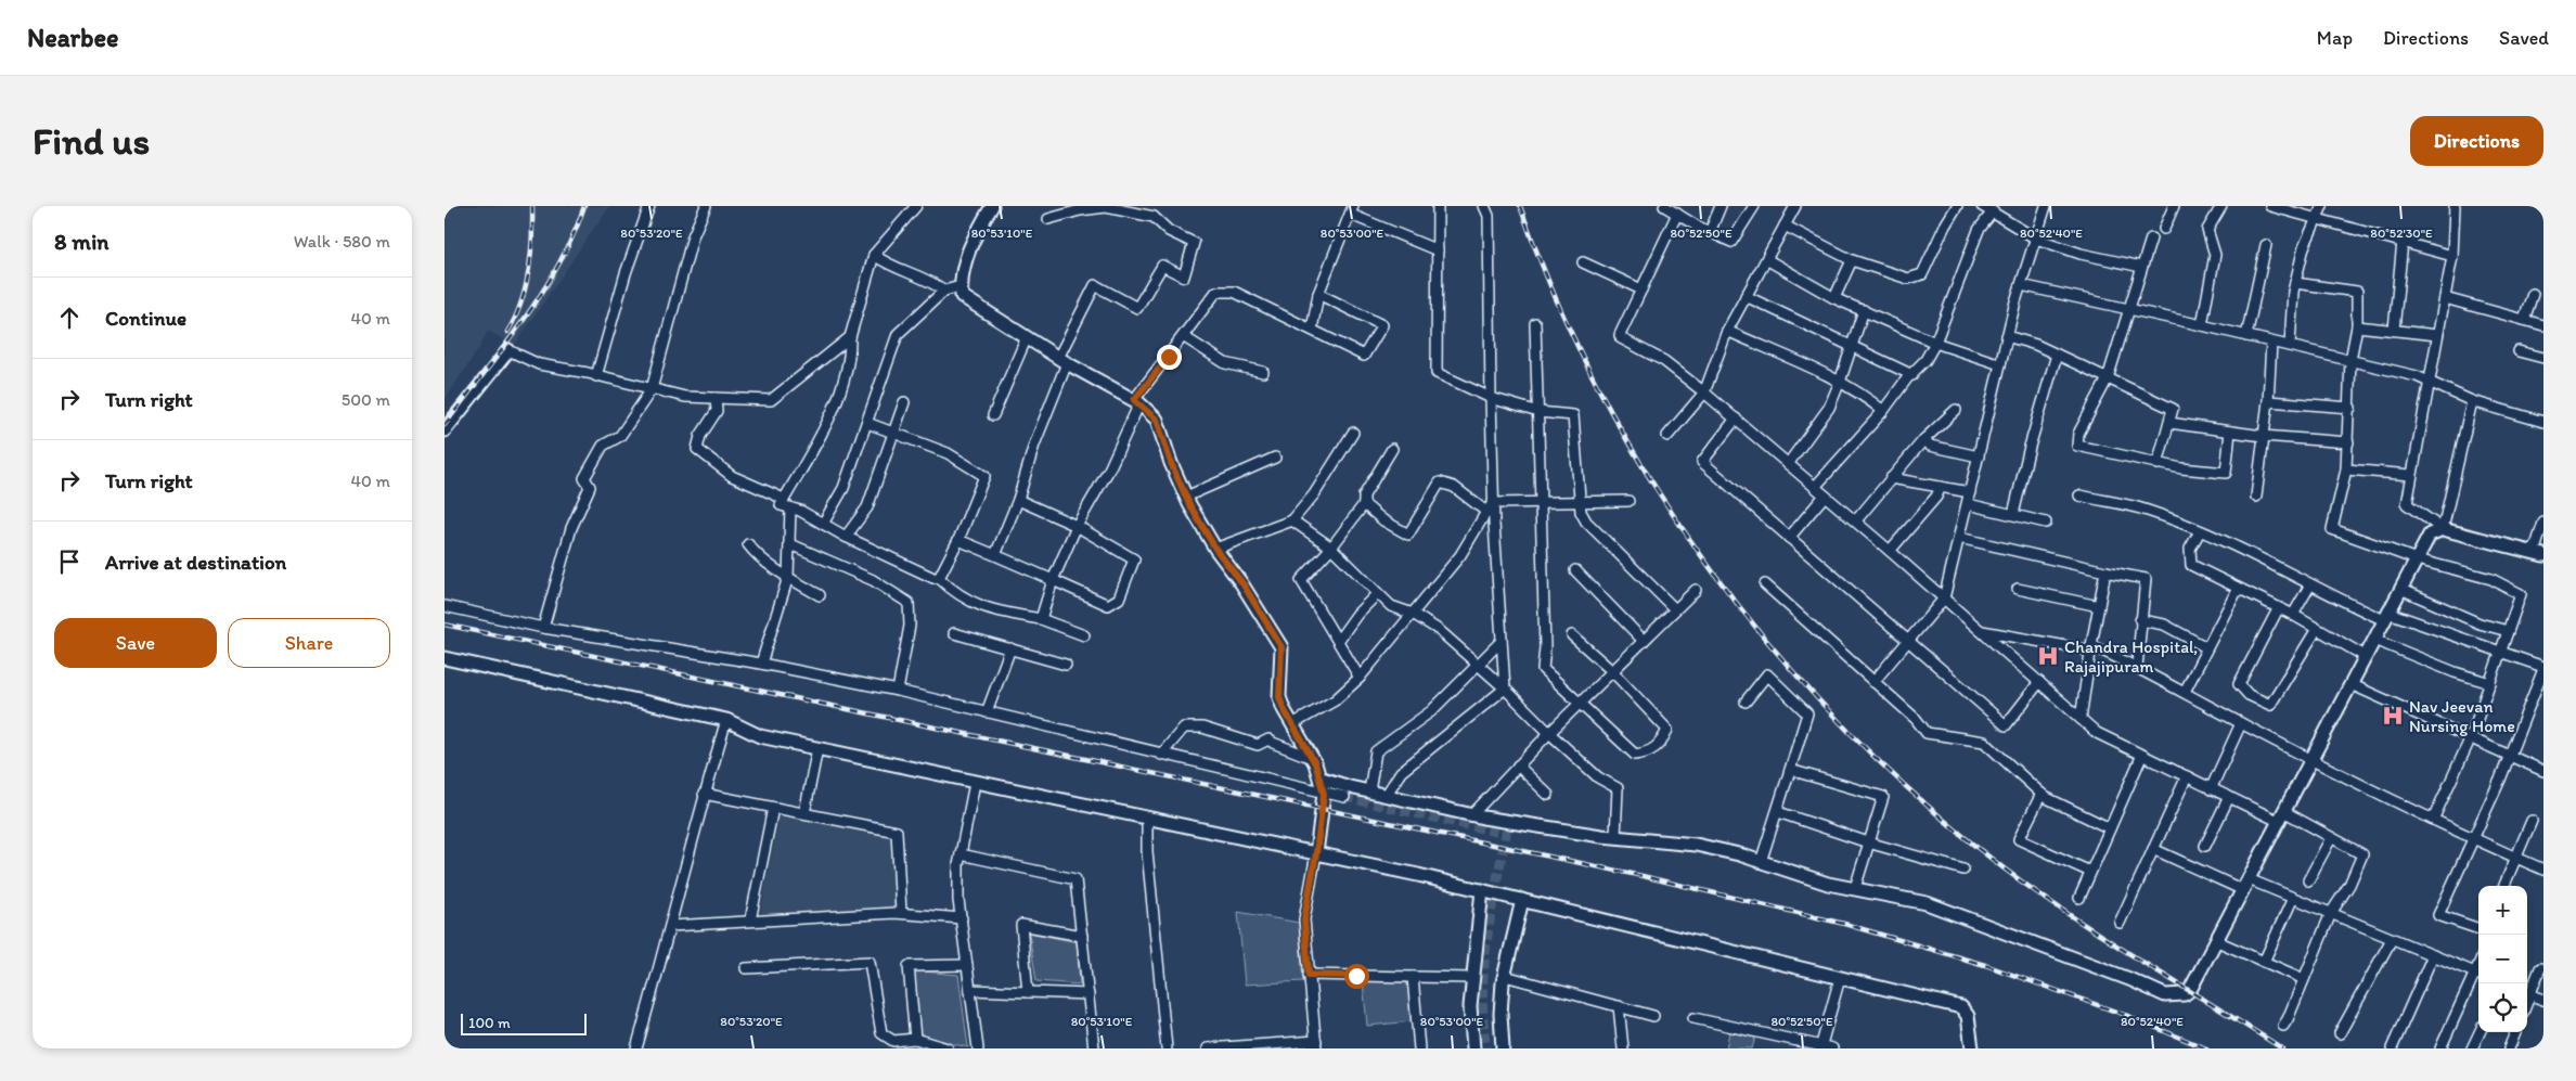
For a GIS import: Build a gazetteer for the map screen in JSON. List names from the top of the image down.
{
  "places": {
    "hospital": ["Chandra Hospital, Rajajipuram", "Nav Jeevan Nursing Home"]
  },
  "scale_bar": "100 m",
  "page": {
    "header": "Nearbee",
    "nav": ["Map", "Directions", "Saved"],
    "buttons": [
      "Directions",
      ["Save", "Share"]
    ],
    "title": "Find us",
    "heading": ["8 min", "Walk · 580 m"],
    "list": [
      ["Continue", "40 m"],
      ["Turn right", "500 m"],
      ["Turn right", "40 m"],
      "Arrive at destination"
    ],
    "map_buttons": ["+", "−"],
    "scale": "100 m"
  },
  "coordinates": [
    "80°53'20\"E",
    "80°53'10\"E",
    "80°53'00\"E",
    "80°52'50\"E",
    "80°52'40\"E",
    "80°52'30\"E"
  ]
}
